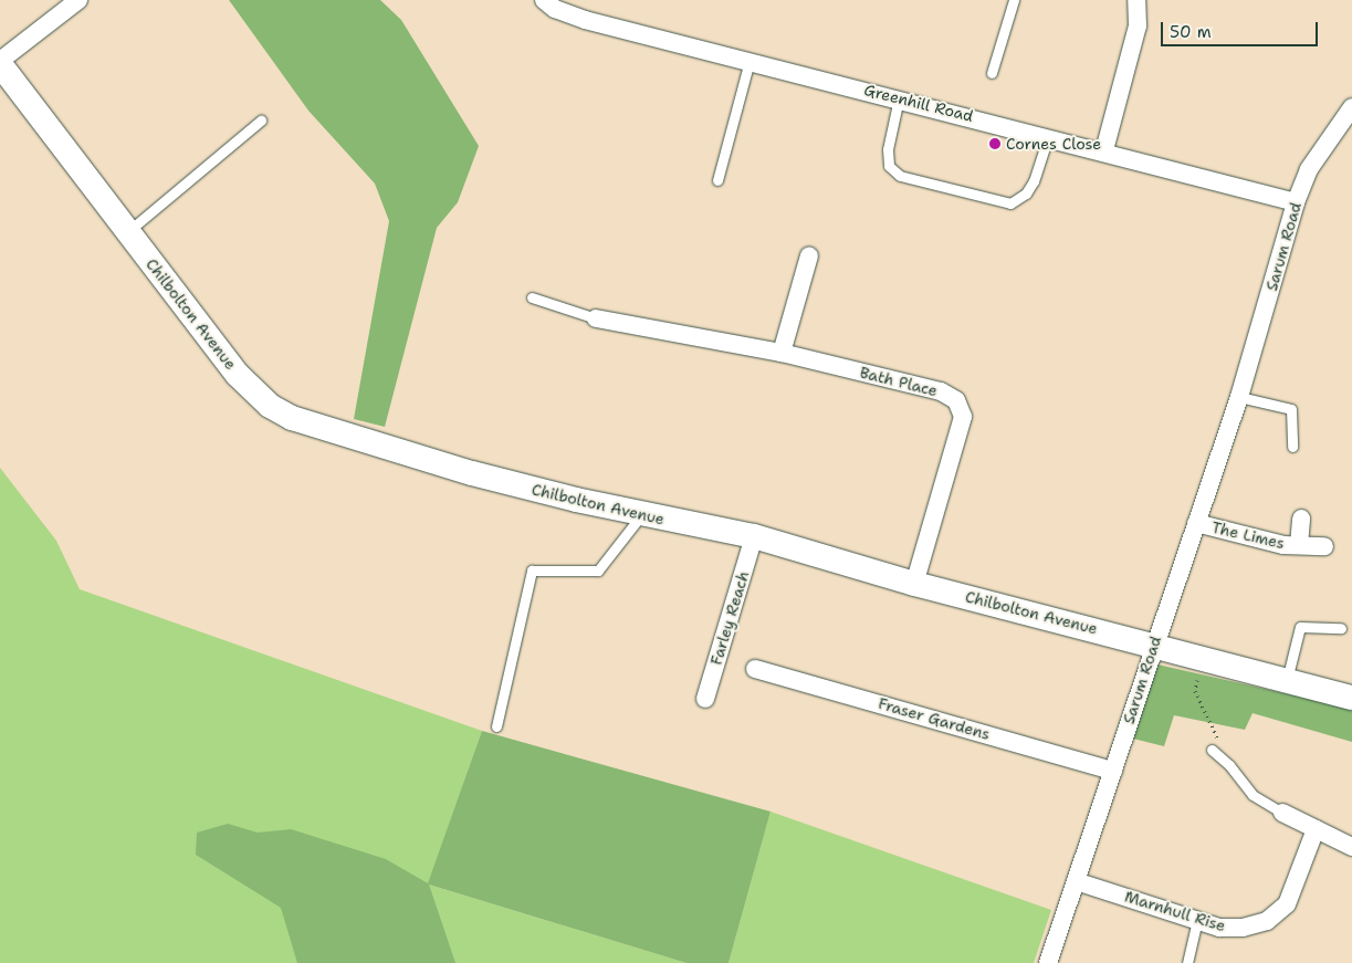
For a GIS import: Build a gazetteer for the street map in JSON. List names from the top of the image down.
{
  "streets": {
    "main road": ["Chilbolton Avenue"],
    "street": [
      "Greenhill Road",
      "Sarum Road",
      "Bath Place",
      "The Limes",
      "Farley Reach",
      "Fraser Gardens",
      "Marnhull Rise"
    ]
  },
  "crossings": [
    ["Greenhill Road", "Sarum Road"],
    ["Sarum Road", "Chilbolton Avenue"],
    ["Sarum Road", "The Limes"],
    ["Sarum Road", "Fraser Gardens"],
    ["Sarum Road", "Marnhull Rise"],
    ["Chilbolton Avenue", "Bath Place"],
    ["Chilbolton Avenue", "Farley Reach"]
  ],
  "places": ["Cornes Close"],
  "scale_bar": "50 m"
}
